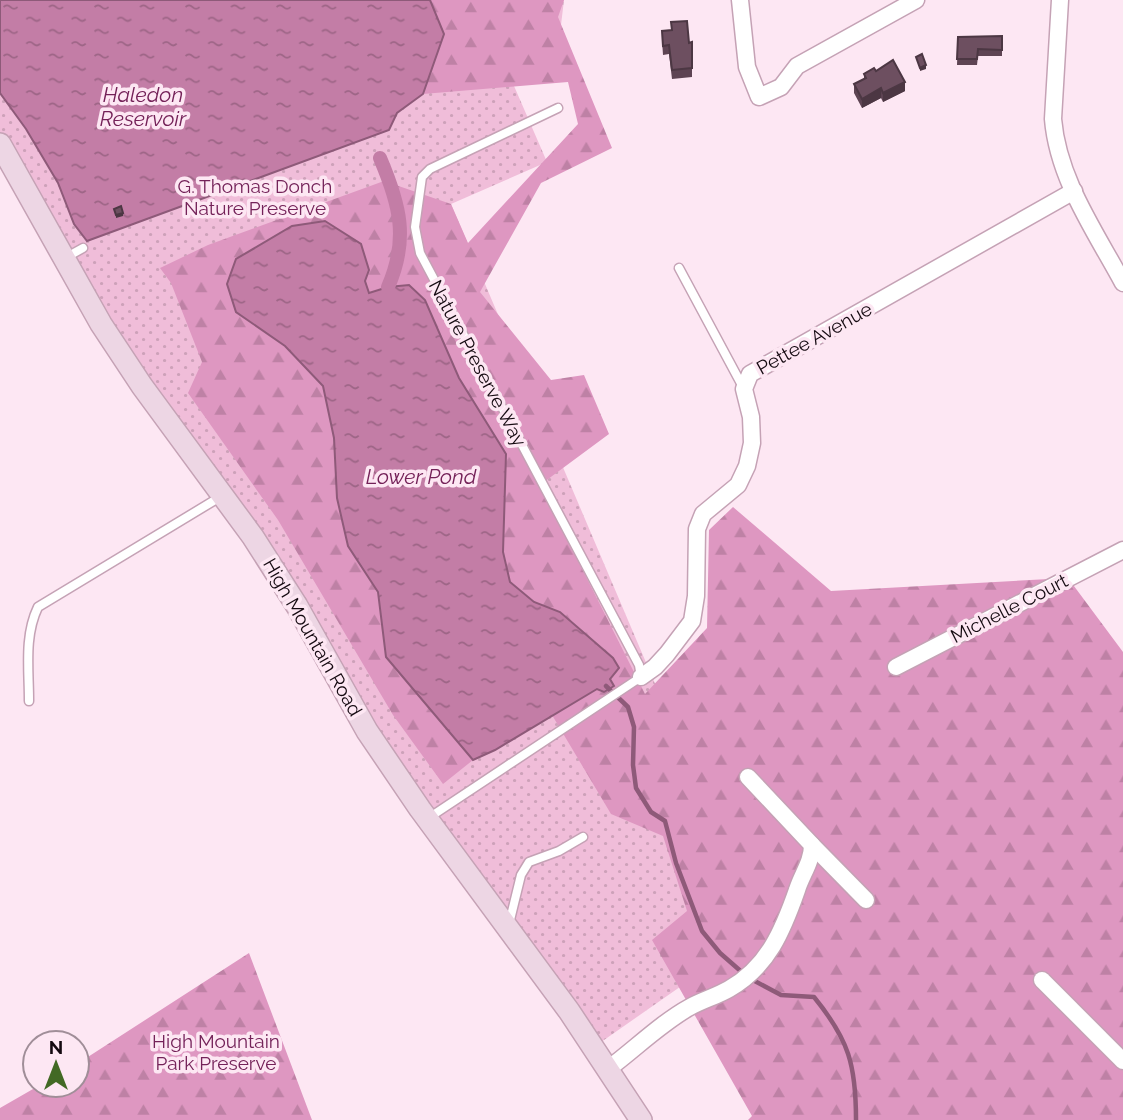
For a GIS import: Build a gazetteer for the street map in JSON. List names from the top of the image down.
{
  "streets": {
    "main road": ["High Mountain Road"],
    "street": ["Pettee Avenue", "Michelle Court"],
    "lane": ["Nature Preserve Way"]
  },
  "crossings": [
    ["Pettee Avenue", "Nature Preserve Way"],
    ["Pettee Avenue", "High Mountain Road"]
  ],
  "water": ["Haledon Reservoir", "Lower Pond"],
  "parks": ["G. Thomas Donch Nature Preserve", "High Mountain Park Preserve"],
  "north": "top"
}
